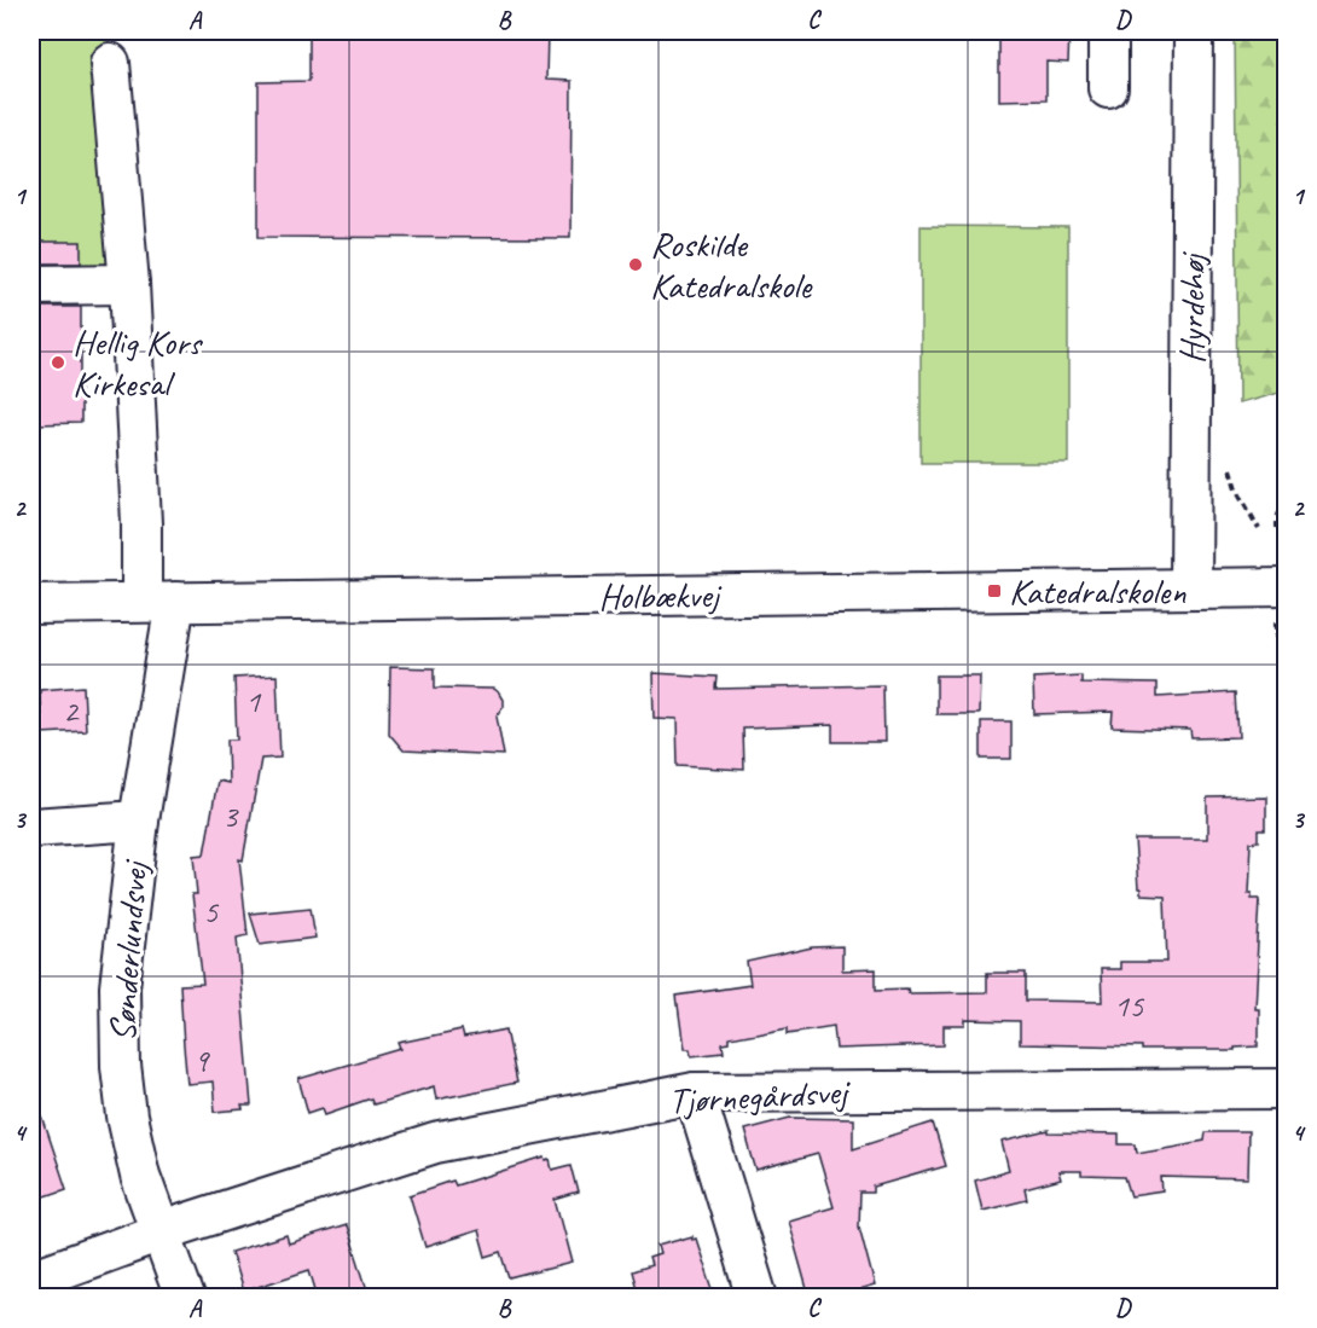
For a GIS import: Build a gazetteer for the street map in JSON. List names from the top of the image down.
{
  "streets": {
    "street": [
      "Hyrdehøj",
      "Holbækvej",
      "Sønderlundsvej",
      "Tjørnegårdsvej"
    ]
  },
  "crossings": [
    ["Hyrdehøj", "Holbækvej"],
    ["Holbækvej", "Sønderlundsvej"],
    ["Sønderlundsvej", "Tjørnegårdsvej"]
  ],
  "places": {
    "other": ["Roskilde Katedralskole", "Hellig Kors Kirkesal"],
    "transit": ["Katedralskolen"]
  },
  "house_numbers": [
    "1",
    "2",
    "3",
    "5",
    "15",
    "9"
  ],
  "grid": {
    "columns": [
      "A",
      "B",
      "C",
      "D"
    ],
    "rows": [
      "1",
      "2",
      "3",
      "4"
    ]
  }
}
